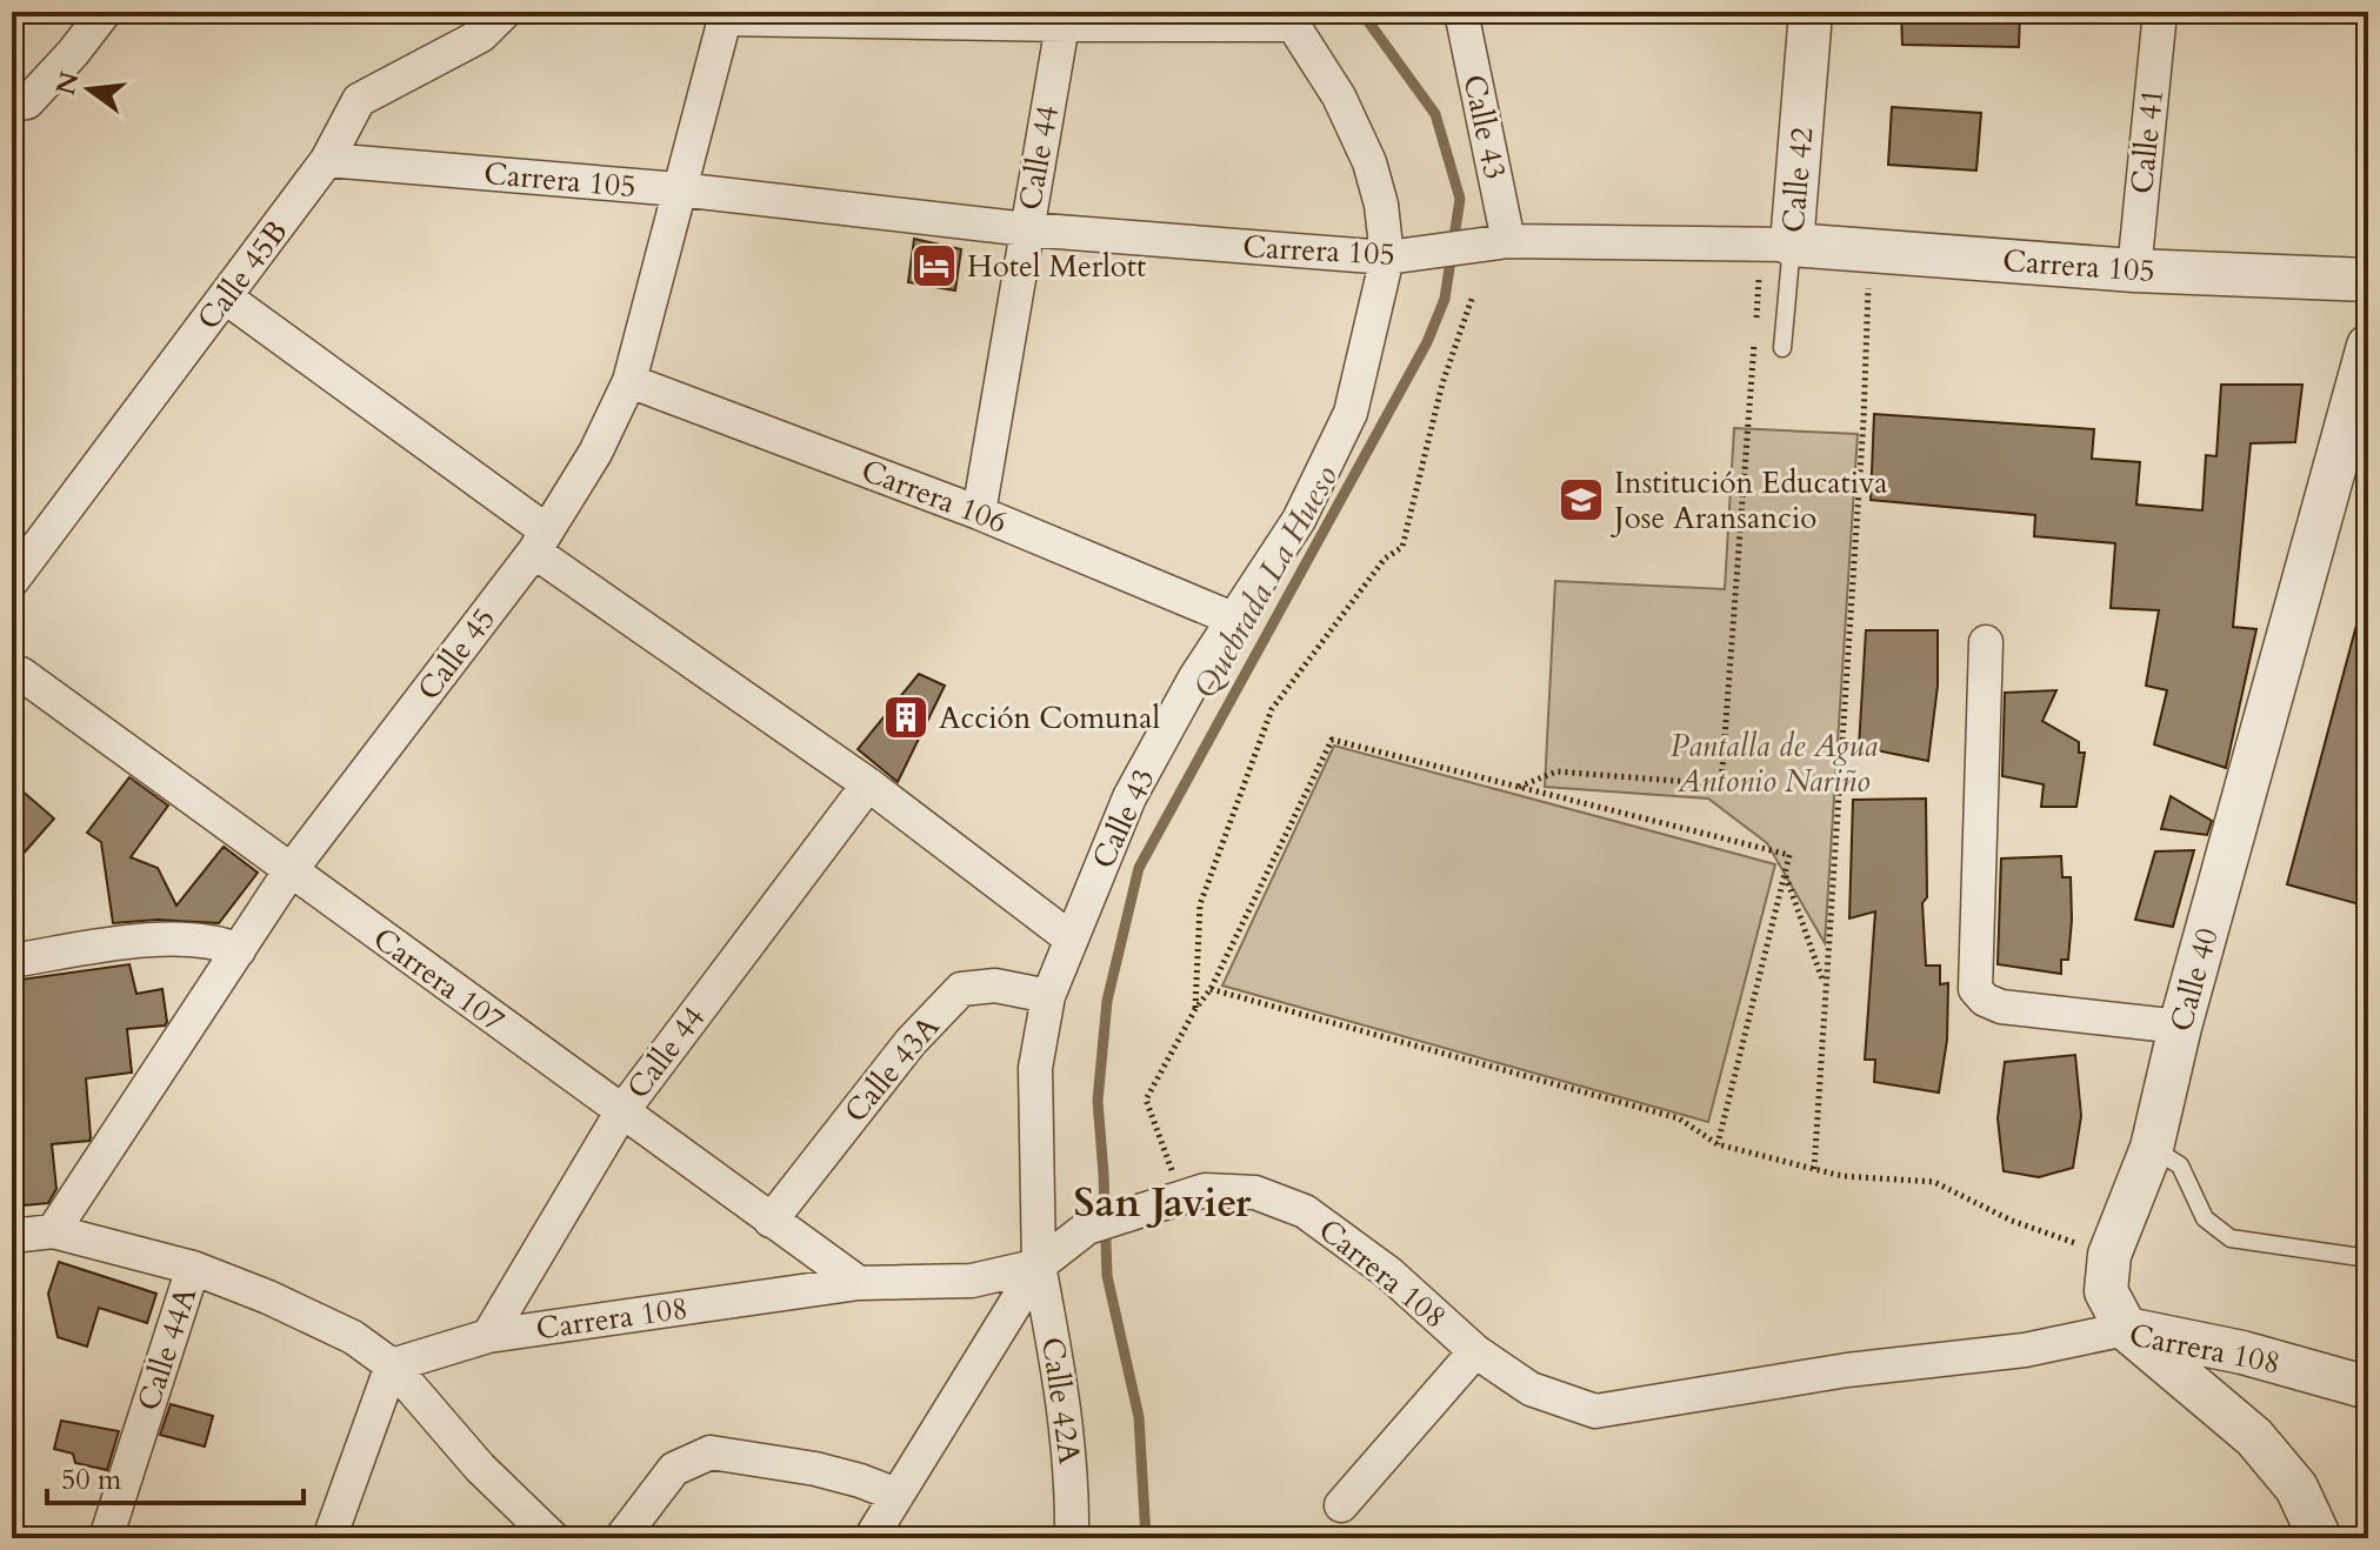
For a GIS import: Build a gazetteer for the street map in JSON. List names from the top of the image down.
{
  "streets": {
    "street": [
      "Calle 43",
      "Calle 41",
      "Calle 44",
      "Carrera 105",
      "Calle 42",
      "Calle 45B",
      "Carrera 106",
      "Calle 45",
      "Carrera 107",
      "Calle 40",
      "Calle 43A",
      "Carrera 108",
      "Calle 44A",
      "Calle 42A"
    ]
  },
  "crossings": [
    ["Calle 43", "Carrera 105"],
    ["Calle 43", "Carrera 106"],
    ["Calle 43", "Calle 43A"],
    ["Calle 43", "Carrera 108"],
    ["Calle 43", "Calle 42A"],
    ["Calle 41", "Carrera 105"],
    ["Calle 44", "Carrera 105"],
    ["Calle 44", "Carrera 106"],
    ["Calle 44", "Carrera 107"],
    ["Calle 44", "Carrera 108"],
    ["Carrera 105", "Calle 42"],
    ["Carrera 105", "Calle 45B"],
    ["Carrera 105", "Calle 45"],
    ["Carrera 106", "Calle 45"],
    ["Calle 45", "Carrera 107"],
    ["Carrera 107", "Calle 43A"],
    ["Carrera 107", "Carrera 108"],
    ["Calle 40", "Carrera 108"],
    ["Carrera 108", "Calle 42A"]
  ],
  "districts": ["San Javier"],
  "water": ["Quebrada La Hueso"],
  "parks": ["Pantalla de Agua Antonio Nariño"],
  "places": {
    "hotel": ["Hotel Merlott"],
    "school or university": ["Institución Educativa Jose Aransancio"],
    "building": ["Acción Comunal"]
  },
  "scale_bar": "50 m",
  "north": "left"
}
